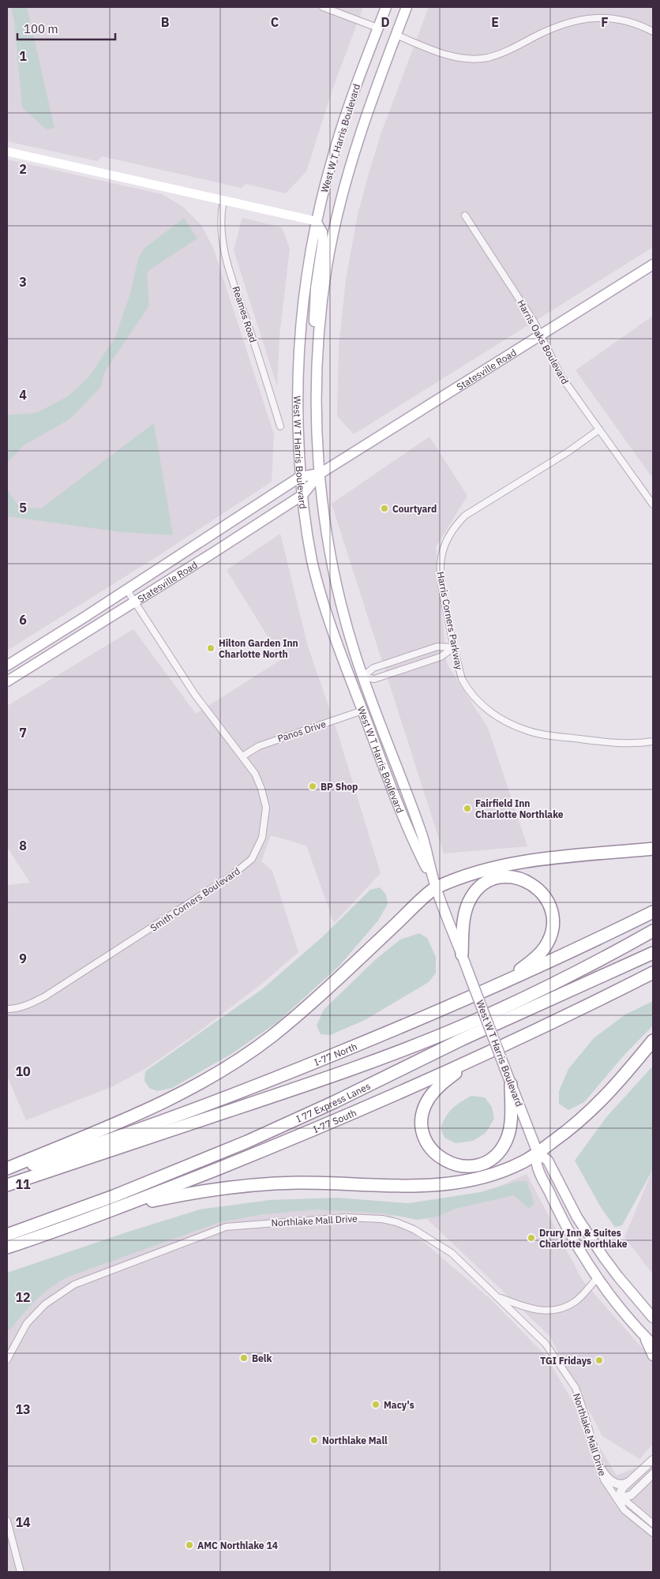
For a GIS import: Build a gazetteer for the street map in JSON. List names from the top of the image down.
{
  "streets": {
    "highway": ["I-77 North", "I 77 Express Lanes", "I-77 South"],
    "main road": ["West W T Harris Boulevard", "Statesville Road"],
    "street": [
      "Reames Road",
      "Harris Oaks Boulevard",
      "Harris Corners Parkway",
      "Panos Drive",
      "Smith Corners Boulevard",
      "Northlake Mall Drive"
    ]
  },
  "crossings": [
    ["West W T Harris Boulevard", "Statesville Road"],
    ["West W T Harris Boulevard", "Panos Drive"],
    ["Harris Oaks Boulevard", "Statesville Road"],
    ["Harris Oaks Boulevard", "Harris Corners Parkway"],
    ["Statesville Road", "Smith Corners Boulevard"],
    ["Panos Drive", "Smith Corners Boulevard"]
  ],
  "places": [
    "Courtyard",
    "Hilton Garden Inn Charlotte North",
    "BP Shop",
    "Fairfield Inn Charlotte Northlake",
    "Drury Inn & Suites Charlotte Northlake",
    "Belk",
    "TGI Fridays",
    "Macy's",
    "Northlake Mall",
    "AMC Northlake 14"
  ],
  "scale_bar": "100 m",
  "grid": {
    "columns": [
      "B",
      "C",
      "D",
      "E",
      "F"
    ],
    "rows": [
      "1",
      "2",
      "3",
      "4",
      "5",
      "6",
      "7",
      "8",
      "9",
      "10",
      "11",
      "12",
      "13",
      "14"
    ]
  }
}
